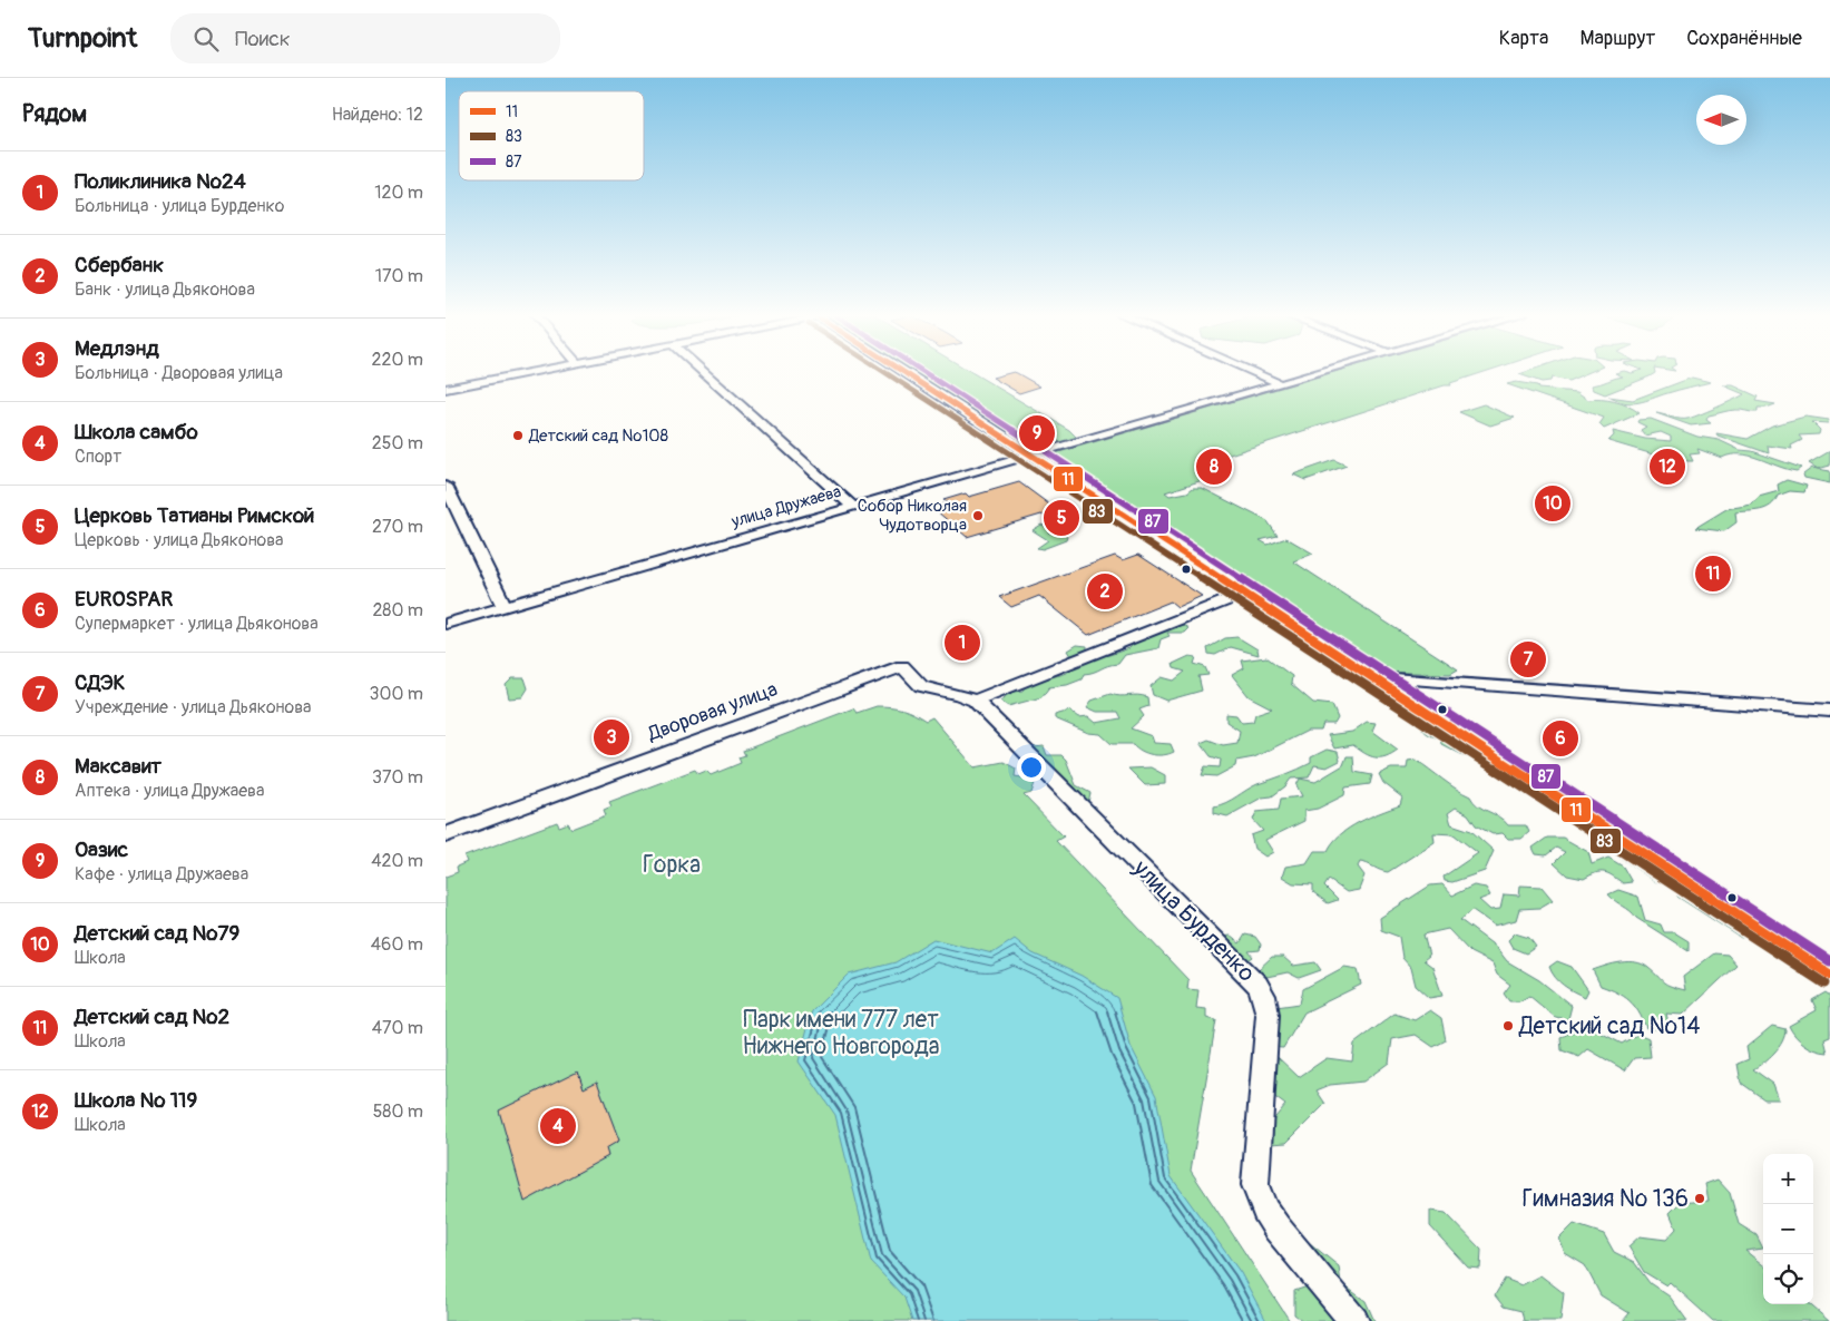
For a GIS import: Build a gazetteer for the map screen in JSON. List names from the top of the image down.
{
  "streets": {
    "street": ["улица Дружаева", "Дворовая улица", "улица Бурденко"]
  },
  "crossings": [
    ["Дворовая улица", "улица Бурденко"]
  ],
  "parks": ["Горка", "Парк имени 777 лет Нижнего Новгорода"],
  "places": [
    "Детский сад №108",
    "Собор Николая Чудотворца",
    "Детский сад №14",
    "Гимназия № 136"
  ],
  "lines": ["transit line 11", "transit line 83", "transit line 87"],
  "legend": ["11", "83", "87"],
  "north": "left",
  "page": {
    "header": "Turnpoint",
    "search": "Поиск",
    "nav": ["Карта", "Маршрут", "Сохранённые"],
    "heading": ["Рядом", "Найдено: 12"],
    "list": [
      {
        "mark": "1",
        "name": "Поликлиника №24",
        "note": "Больница · улица Бурденко",
        "value": "120 m"
      },
      {
        "mark": "2",
        "name": "Сбербанк",
        "note": "Банк · улица Дьяконова",
        "value": "170 m"
      },
      {
        "mark": "3",
        "name": "Медлэнд",
        "note": "Больница · Дворовая улица",
        "value": "220 m"
      },
      {
        "mark": "4",
        "name": "Школа самбо",
        "note": "Спорт",
        "value": "250 m"
      },
      {
        "mark": "5",
        "name": "Церковь Татианы Римской",
        "note": "Церковь · улица Дьяконова",
        "value": "270 m"
      },
      {
        "mark": "6",
        "name": "EUROSPAR",
        "note": "Супермаркет · улица Дьяконова",
        "value": "280 m"
      },
      {
        "mark": "7",
        "name": "СДЭК",
        "note": "Учреждение · улица Дьяконова",
        "value": "300 m"
      },
      {
        "mark": "8",
        "name": "Максавит",
        "note": "Аптека · улица Дружаева",
        "value": "370 m"
      },
      {
        "mark": "9",
        "name": "Оазис",
        "note": "Кафе · улица Дружаева",
        "value": "420 m"
      },
      {
        "mark": "10",
        "name": "Детский сад №79",
        "note": "Школа",
        "value": "460 m"
      },
      {
        "mark": "11",
        "name": "Детский сад №2",
        "note": "Школа",
        "value": "470 m"
      },
      {
        "mark": "12",
        "name": "Школа № 119",
        "note": "Школа",
        "value": "580 m"
      }
    ],
    "pins": [
      "9",
      "8",
      "12",
      "10",
      "5",
      "11",
      "2",
      "1",
      "7",
      "3",
      "6",
      "4"
    ],
    "map_buttons": ["+", "−"]
  }
}
